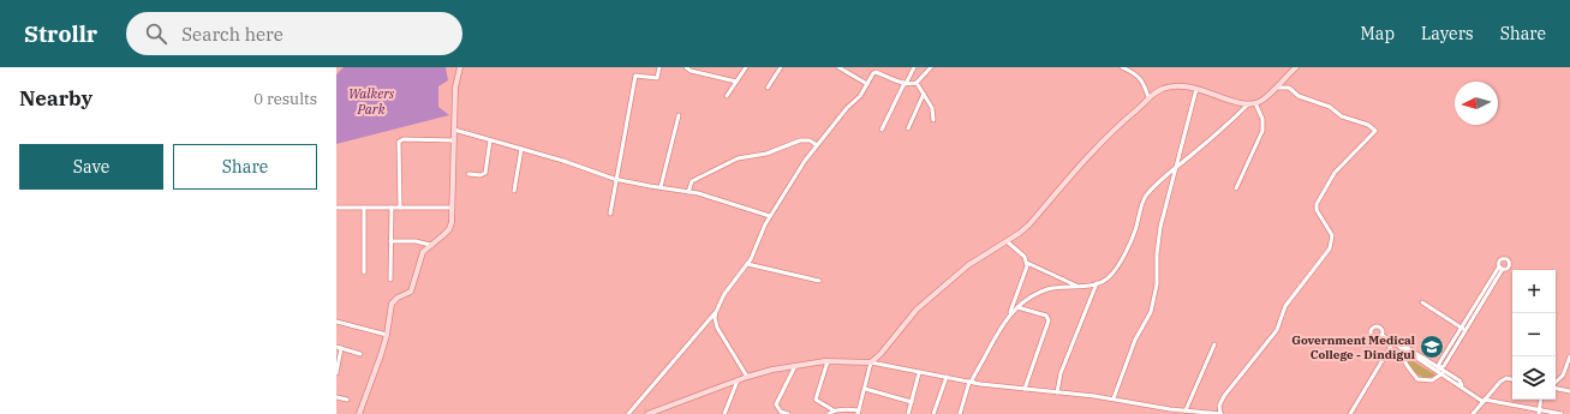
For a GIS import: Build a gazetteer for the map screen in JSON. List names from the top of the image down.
{
  "water": ["Walkers Park"],
  "places": {
    "school or university": ["Government Medical College - Dindigul"]
  },
  "north": "left",
  "page": {
    "header": "Strollr",
    "search": "Search here",
    "nav": ["Map", "Layers", "Share"],
    "heading": ["Nearby", "0 results"],
    "buttons": ["Save", "Share"],
    "map_buttons": ["+", "−"]
  }
}
